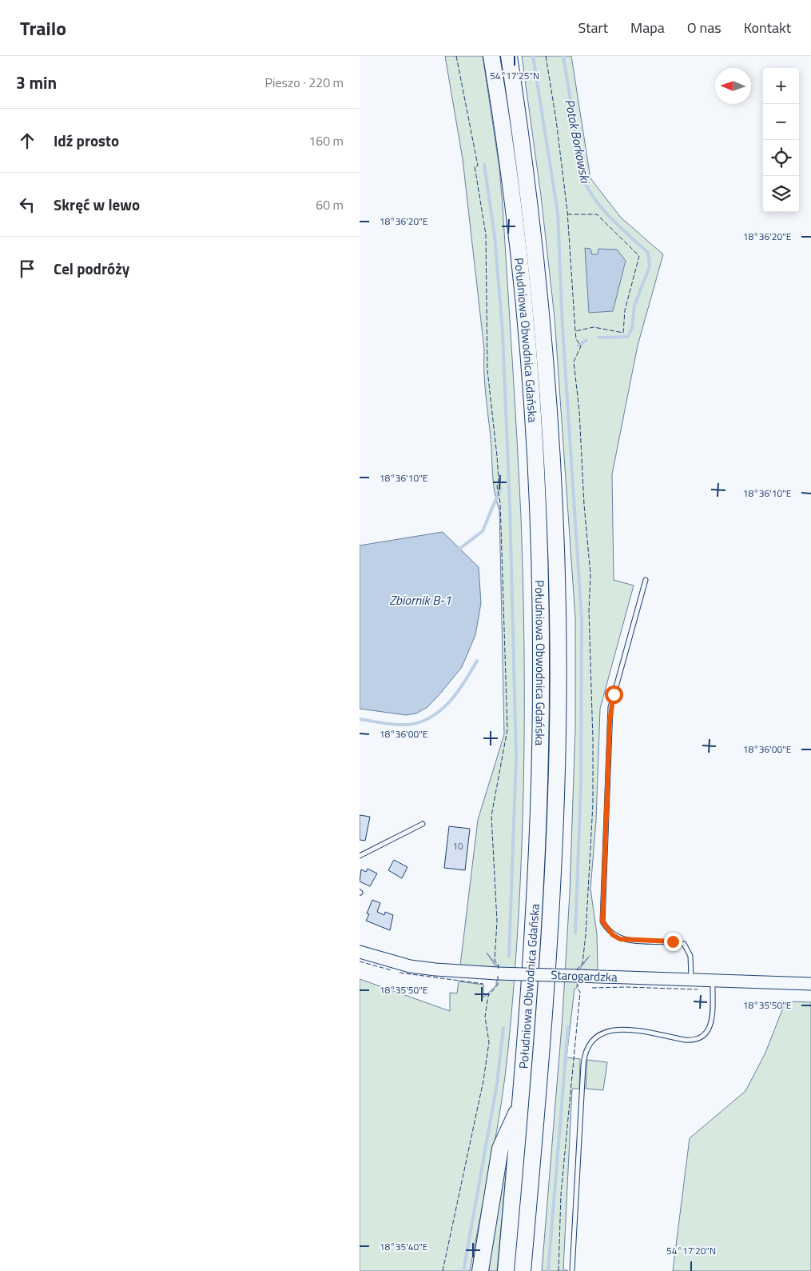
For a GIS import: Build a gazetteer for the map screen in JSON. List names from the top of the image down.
{
  "streets": {
    "highway": ["Południowa Obwodnica Gdańska"],
    "main road": ["Starogardzka"]
  },
  "water": ["Potok Borkowski", "Zbiornik B-1"],
  "house_numbers": ["10"],
  "north": "left",
  "page": {
    "header": "Trailo",
    "nav": [
      "Start",
      "Mapa",
      "O nas",
      "Kontakt"
    ],
    "heading": ["3 min", "Pieszo · 220 m"],
    "map_buttons": ["+", "−"],
    "list": [
      ["Idź prosto", "160 m"],
      ["Skręć w lewo", "60 m"],
      "Cel podróży"
    ]
  },
  "coordinates": [
    "54°17'25\"N",
    "18°36'20\"E",
    "18°36'10\"E",
    "18°36'00\"E",
    "18°35'50\"E",
    "18°35'40\"E",
    "54°17'20\"N"
  ]
}
